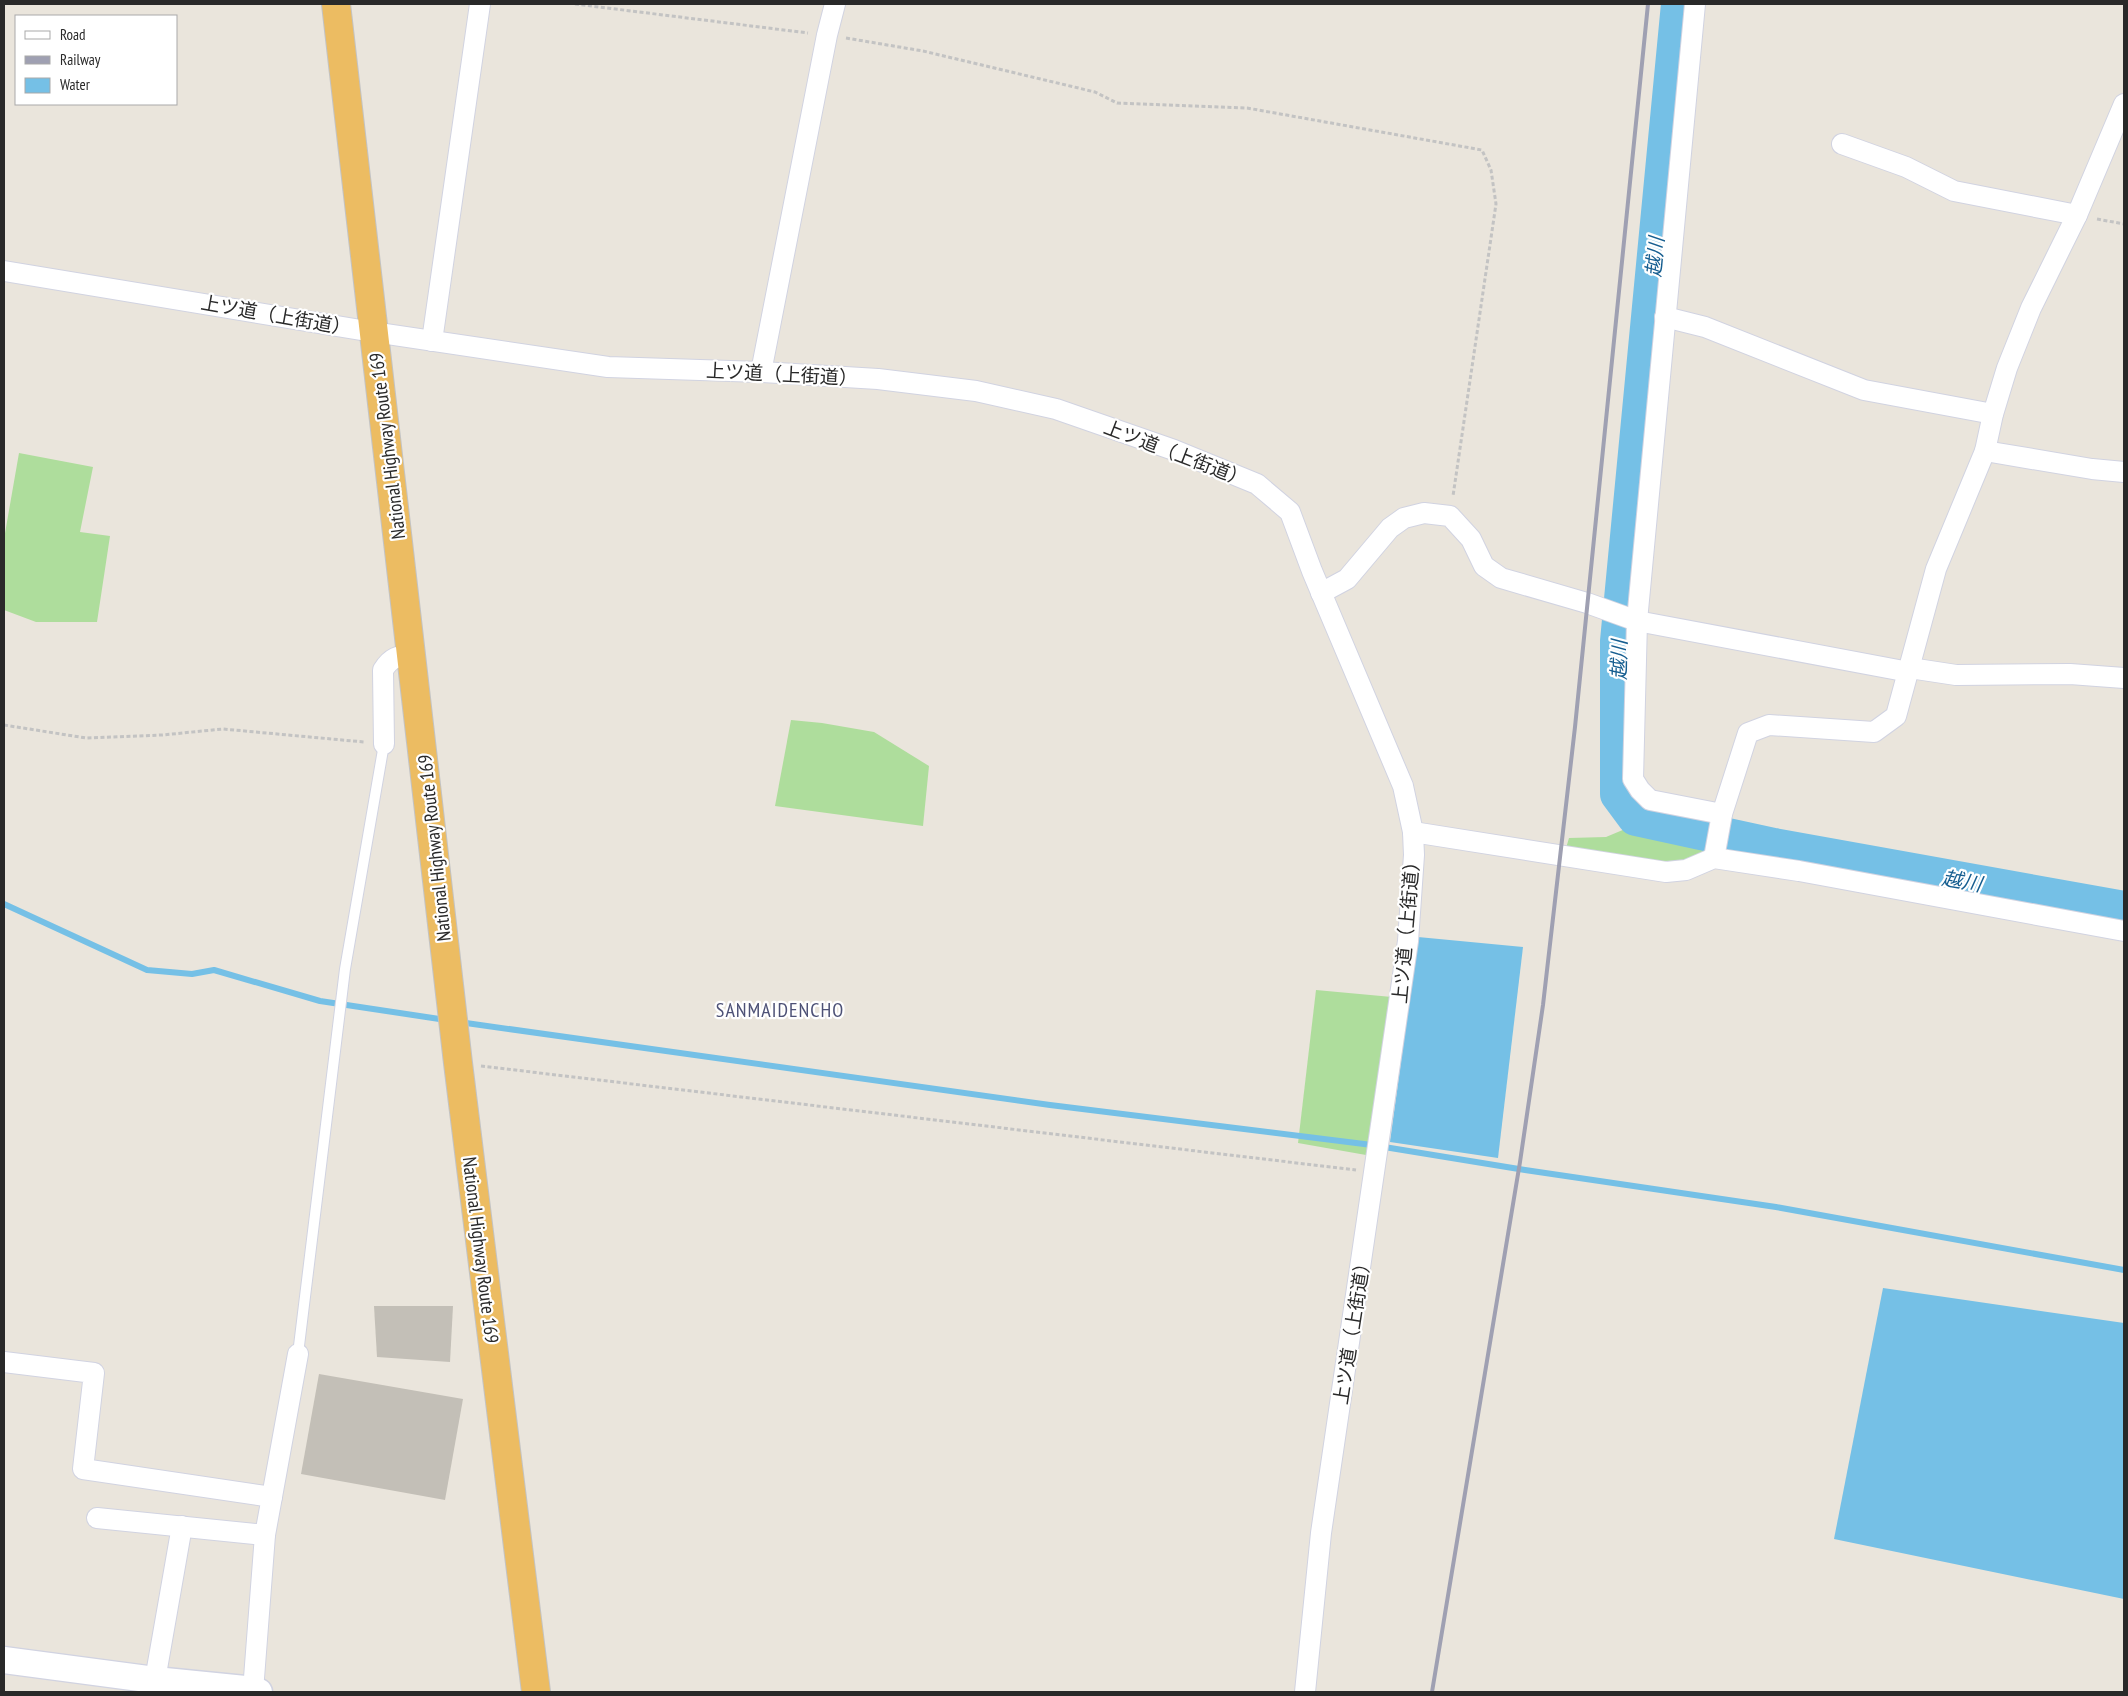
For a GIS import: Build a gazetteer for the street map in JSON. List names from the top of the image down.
{
  "streets": {
    "highway": ["National Highway Route 169"],
    "street": ["上ツ道（上街道）"]
  },
  "crossings": [
    ["上ツ道（上街道）", "National Highway Route 169"]
  ],
  "districts": ["SANMAIDENCHO"],
  "water": ["越川"],
  "legend": ["Road", "Railway", "Water"]
}
